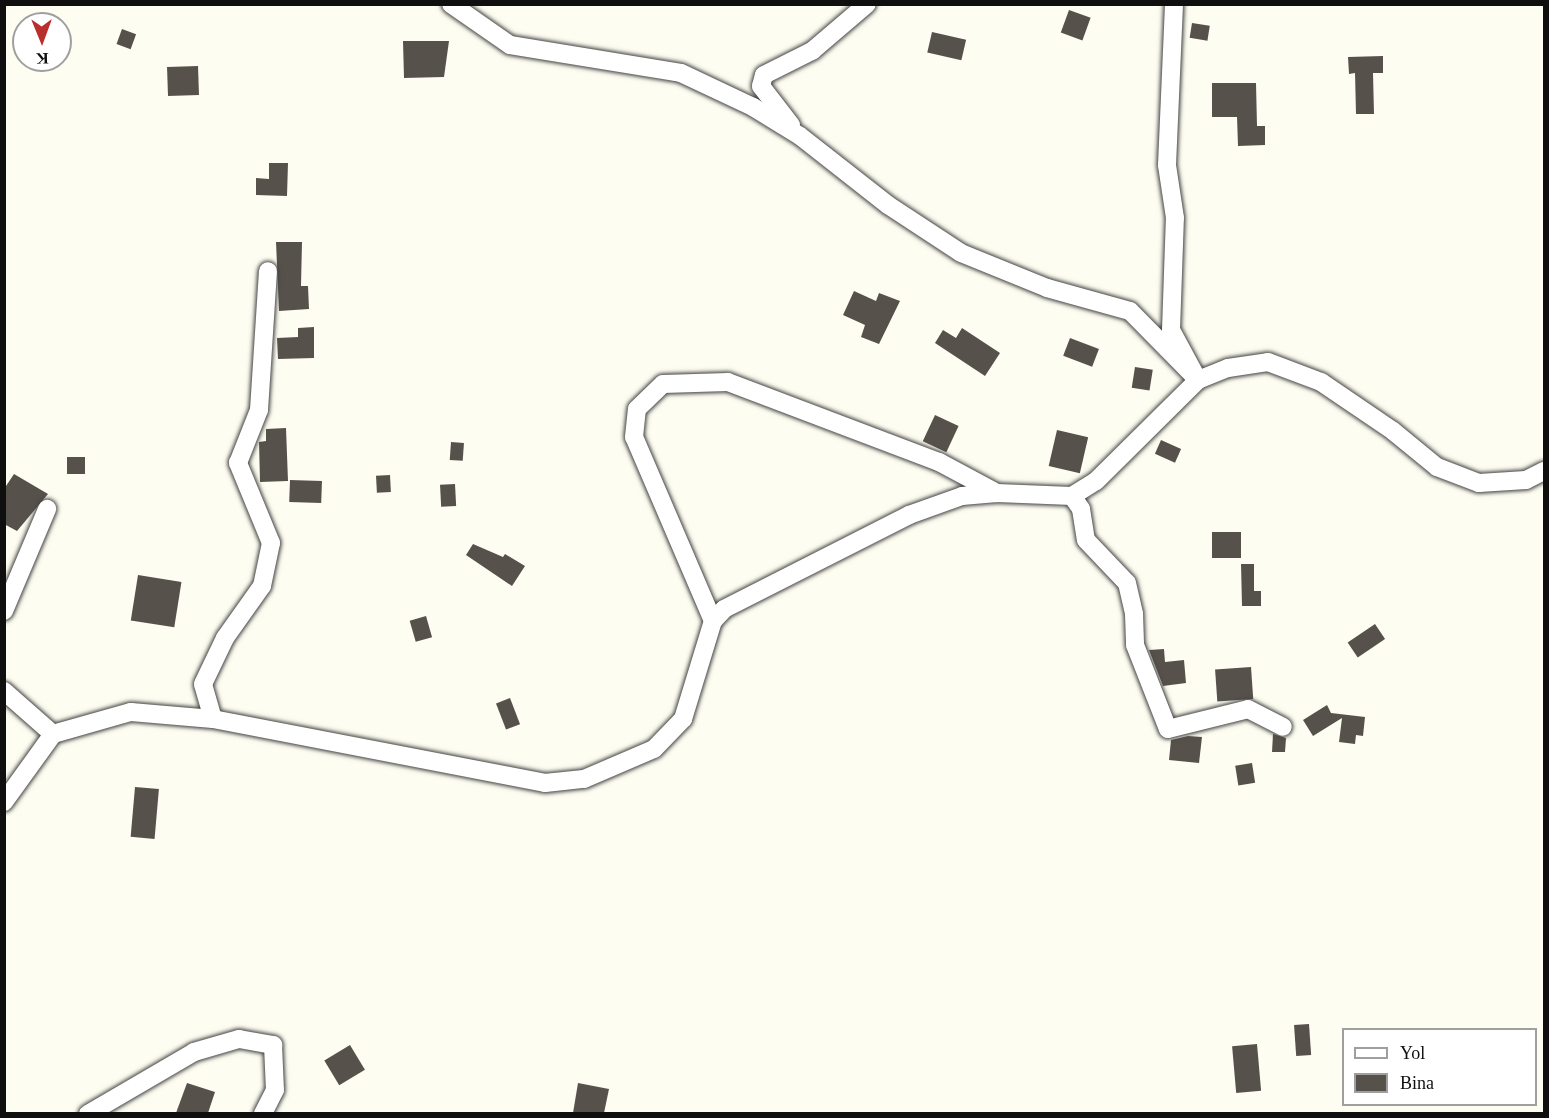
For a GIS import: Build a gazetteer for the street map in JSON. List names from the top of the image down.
{
  "legend": ["Yol", "Bina"],
  "north": "bottom"
}
